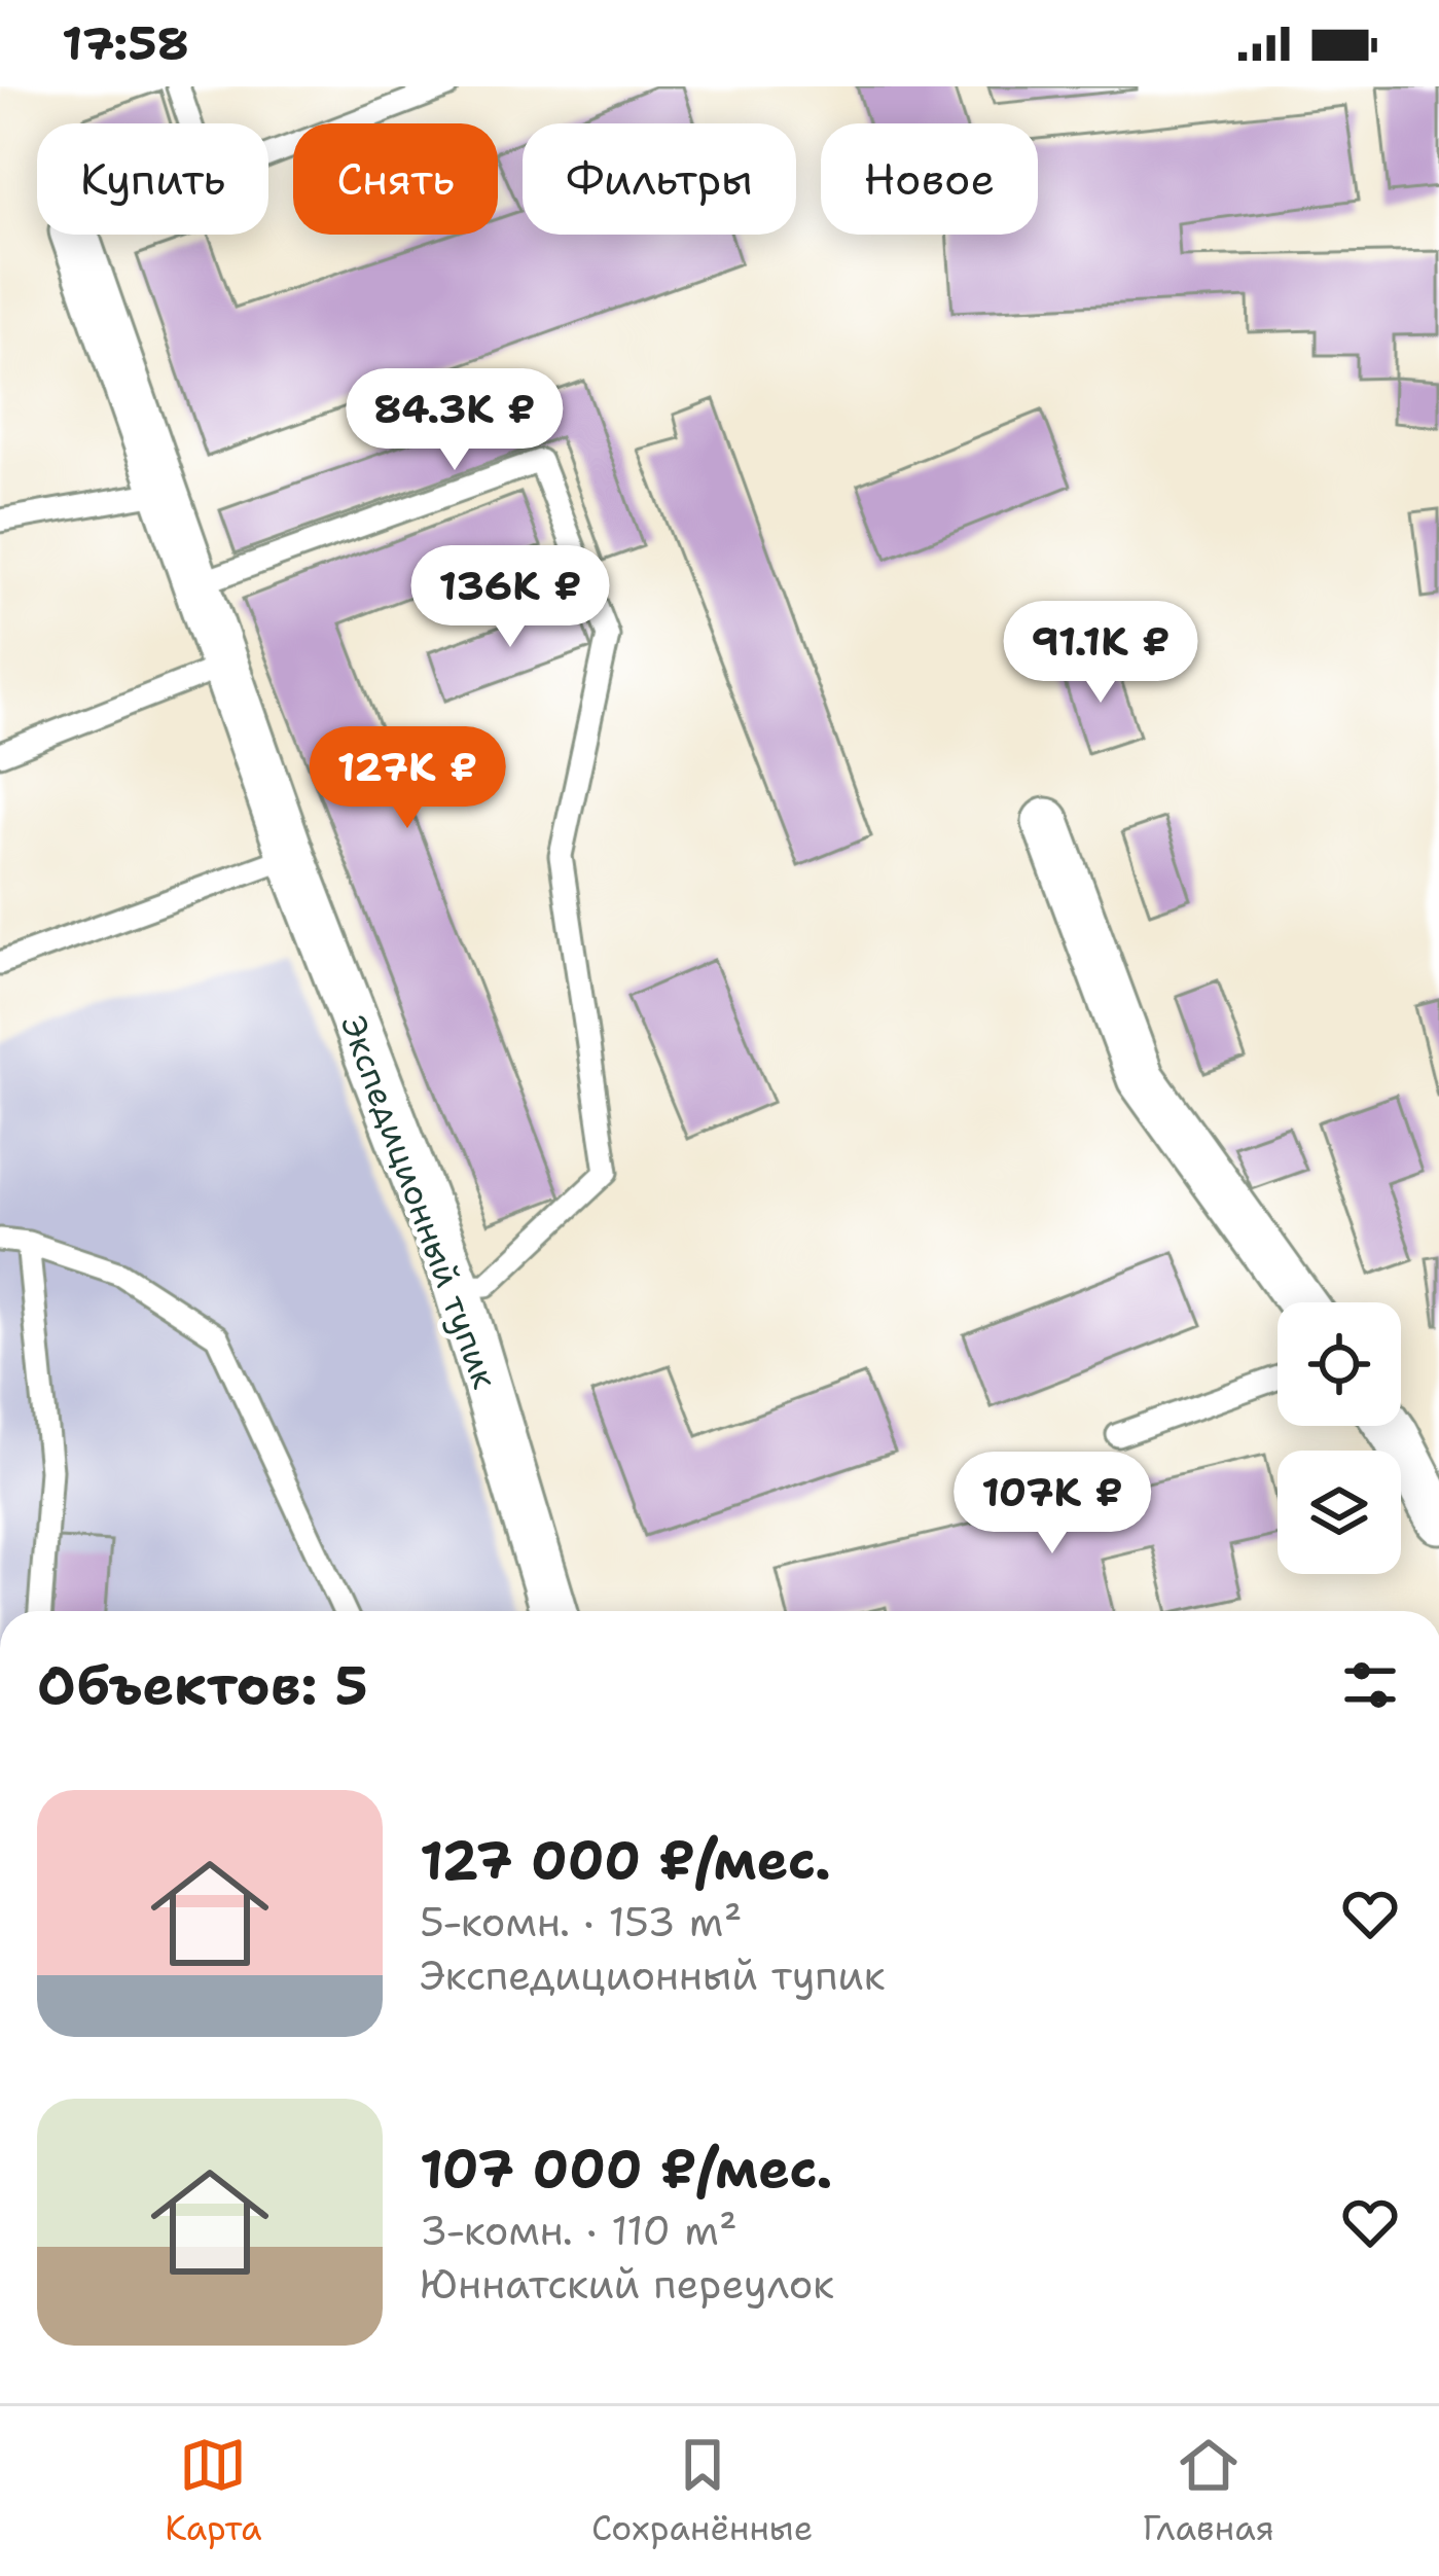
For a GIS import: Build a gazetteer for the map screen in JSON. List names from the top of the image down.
{
  "streets": {
    "street": ["Экспедиционный тупик"]
  },
  "page": {
    "status": "17:58",
    "chip": [
      "Купить",
      "Снять",
      "Фильтры",
      "Новое"
    ],
    "price": [
      "84.3K ₽",
      "136K ₽",
      "91.1K ₽",
      "127K ₽",
      "107K ₽"
    ],
    "heading": "Объектов: 5",
    "list": [
      {
        "name": "127 000 ₽/мес.",
        "note": "5-комн. · 153 m² · Экспедиционный тупик"
      },
      {
        "name": "107 000 ₽/мес.",
        "note": "3-комн. · 110 m² · Юннатский переулок"
      }
    ],
    "tabs": ["Карта", "Сохранённые", "Главная"]
  }
}
